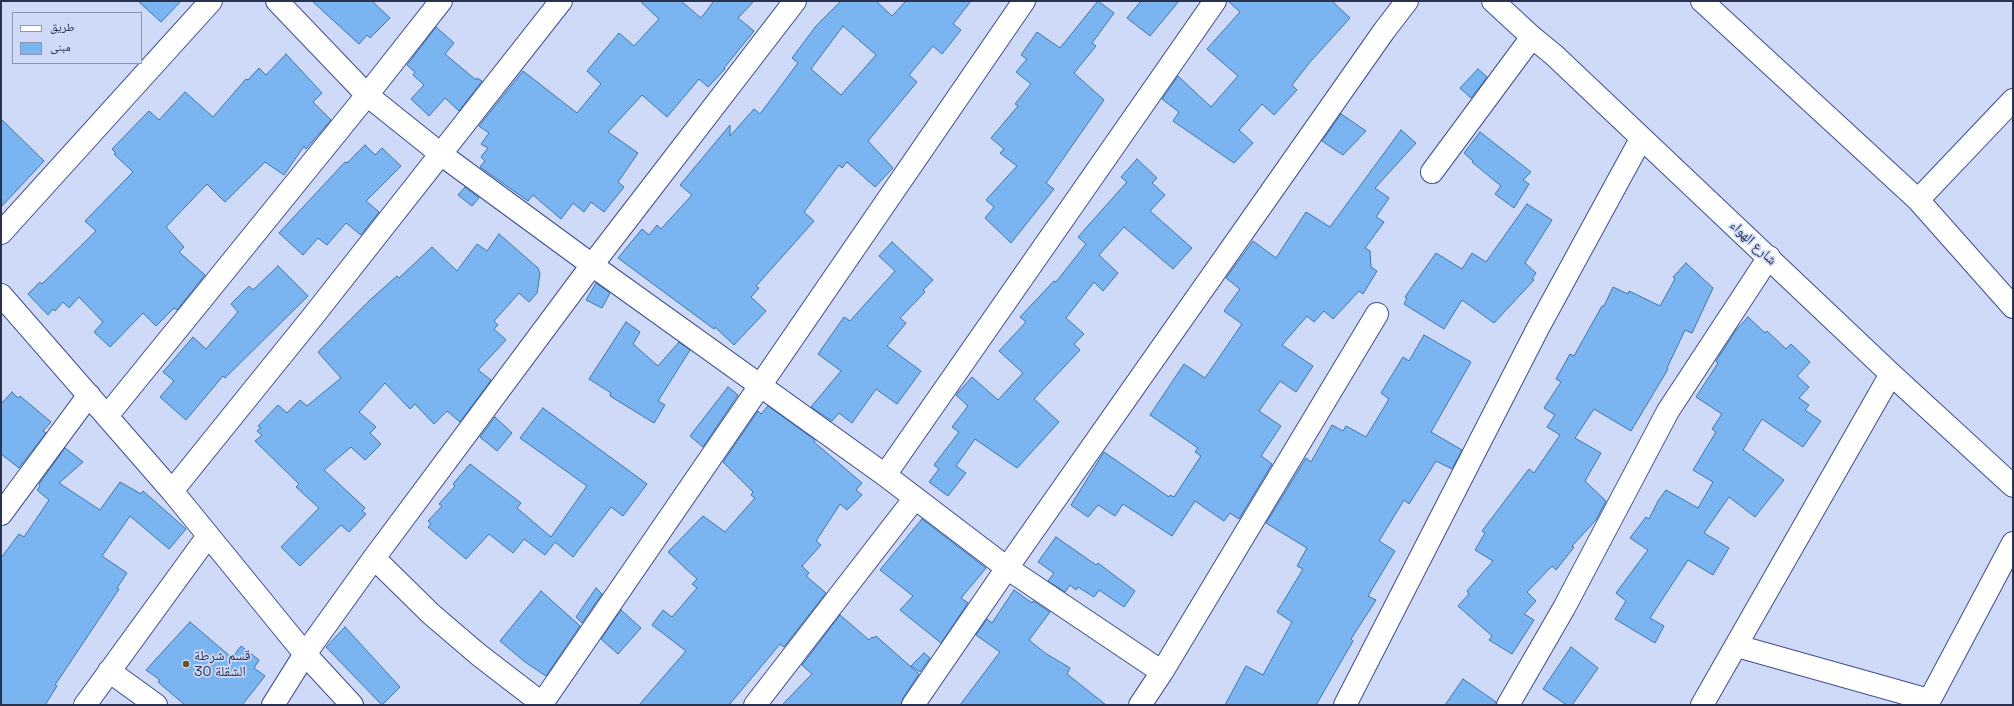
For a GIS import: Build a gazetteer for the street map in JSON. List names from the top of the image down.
{
  "streets": {
    "street": ["شارع الهواء"]
  },
  "places": ["قسم شرطة الشقلة 30"],
  "legend": ["طريق", "مبنى"]
}
